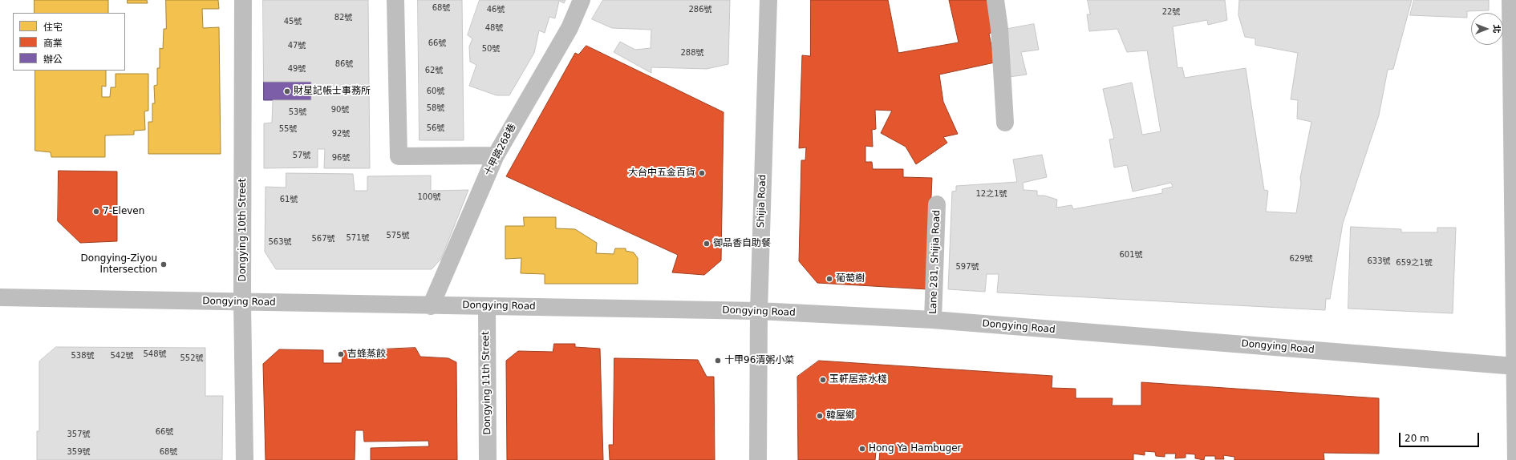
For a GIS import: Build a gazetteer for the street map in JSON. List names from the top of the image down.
{
  "streets": {
    "street": [
      "十甲路268巷",
      "Shijia Road",
      "Dongying 10th Street",
      "Lane 281, Shijia Road",
      "Dongying Road",
      "Dongying 11th Street"
    ]
  },
  "crossings": [
    ["十甲路268巷", "Dongying Road"],
    ["Shijia Road", "Dongying Road"],
    ["Dongying 10th Street", "Dongying Road"],
    ["Lane 281, Shijia Road", "Dongying Road"],
    ["Dongying Road", "Dongying 11th Street"]
  ],
  "places": [
    "財星記帳士事務所",
    "大台中五金百貨",
    "7-Eleven",
    "御品香自助餐",
    "Dongying-Ziyou Intersection",
    "葡萄樹",
    "吉蜂蒸餃",
    "十甲96清粥小菜",
    "玉軒居茶水棧",
    "韓屋鄉",
    "Hong Ya Hambuger"
  ],
  "house_numbers": [
    "68號",
    "46號",
    "286號",
    "22號",
    "82號",
    "45號",
    "48號",
    "66號",
    "47號",
    "50號",
    "288號",
    "86號",
    "49號",
    "62號",
    "60號",
    "58號",
    "90號",
    "53號",
    "56號",
    "55號",
    "92號",
    "57號",
    "96號",
    "12之1號",
    "100號",
    "61號",
    "575號",
    "571號",
    "567號",
    "563號",
    "601號",
    "629號",
    "633號",
    "659之1號",
    "597號",
    "548號",
    "538號",
    "542號",
    "552號",
    "66號",
    "357號",
    "359號",
    "68號"
  ],
  "legend": ["住宅", "商業", "辦公"],
  "scale_bar": "20 m",
  "north": "right"
}
